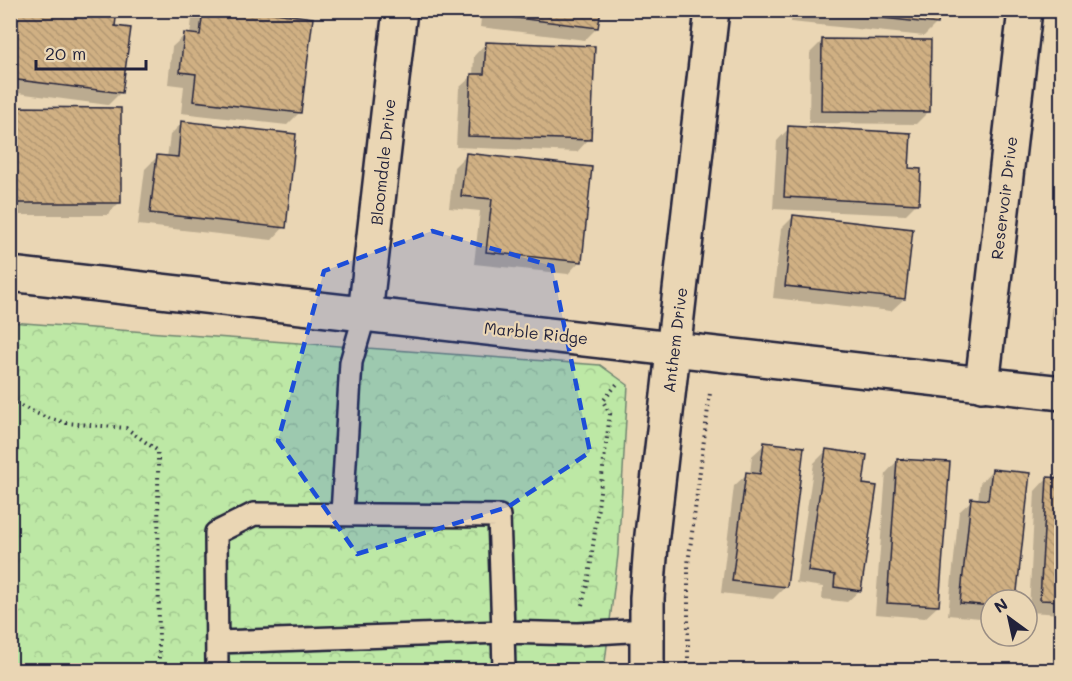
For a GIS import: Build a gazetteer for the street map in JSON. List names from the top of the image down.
{
  "streets": {
    "street": [
      "Bloomdale Drive",
      "Reservoir Drive",
      "Marble Ridge",
      "Anthem Drive"
    ]
  },
  "crossings": [
    ["Bloomdale Drive", "Marble Ridge"],
    ["Reservoir Drive", "Marble Ridge"],
    ["Marble Ridge", "Anthem Drive"]
  ],
  "scale_bar": "20 m",
  "north": "top left"
}
